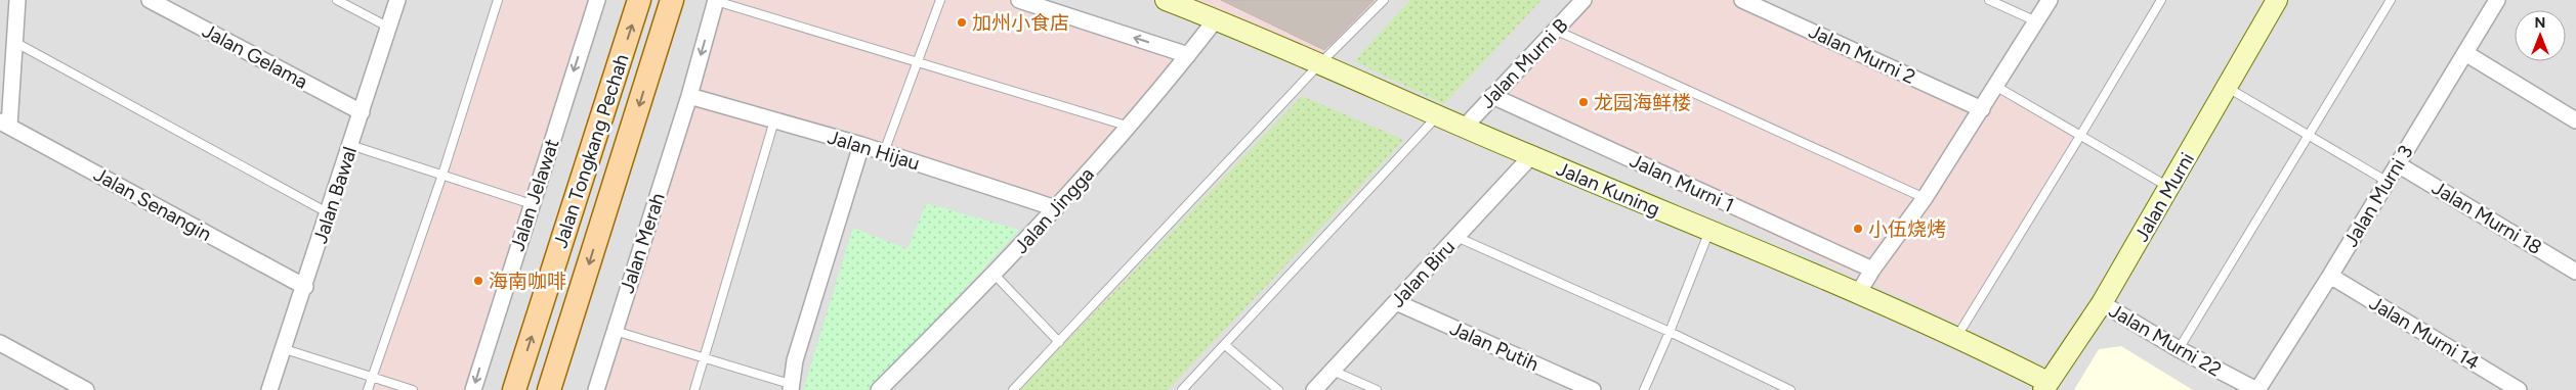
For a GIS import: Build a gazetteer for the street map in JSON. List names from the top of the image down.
{
  "streets": {
    "main road": ["Jalan Tongkang Pechah"],
    "street": [
      "Jalan Murni 2",
      "Jalan Gelama",
      "Jalan Murni B",
      "Jalan Hijau",
      "Jalan Murni 1",
      "Jalan Kuning",
      "Jalan Bawal",
      "Jalan Jelawat",
      "Jalan Murni 3",
      "Jalan Murni",
      "Jalan Senangin",
      "Jalan Jingga",
      "Jalan Murni 18",
      "Jalan Merah",
      "Jalan Biru",
      "Jalan Murni 14",
      "Jalan Murni 22",
      "Jalan Putih"
    ]
  },
  "crossings": [
    ["Jalan Gelama", "Jalan Bawal"],
    ["Jalan Murni B", "Jalan Murni 1"],
    ["Jalan Murni B", "Jalan Kuning"],
    ["Jalan Hijau", "Jalan Jingga"],
    ["Jalan Hijau", "Jalan Merah"],
    ["Jalan Kuning", "Jalan Murni"],
    ["Jalan Kuning", "Jalan Jingga"],
    ["Jalan Kuning", "Jalan Biru"],
    ["Jalan Bawal", "Jalan Senangin"],
    ["Jalan Murni 3", "Jalan Murni 18"],
    ["Jalan Murni 3", "Jalan Murni 14"],
    ["Jalan Murni 3", "Jalan Murni 22"],
    ["Jalan Murni", "Jalan Murni 22"],
    ["Jalan Biru", "Jalan Putih"]
  ],
  "one_way": ["Jalan Jelawat"],
  "places": [
    "加州小食店",
    "龙园海鲜楼",
    "小伍烧烤",
    "海南咖啡"
  ],
  "north": "top"
}
